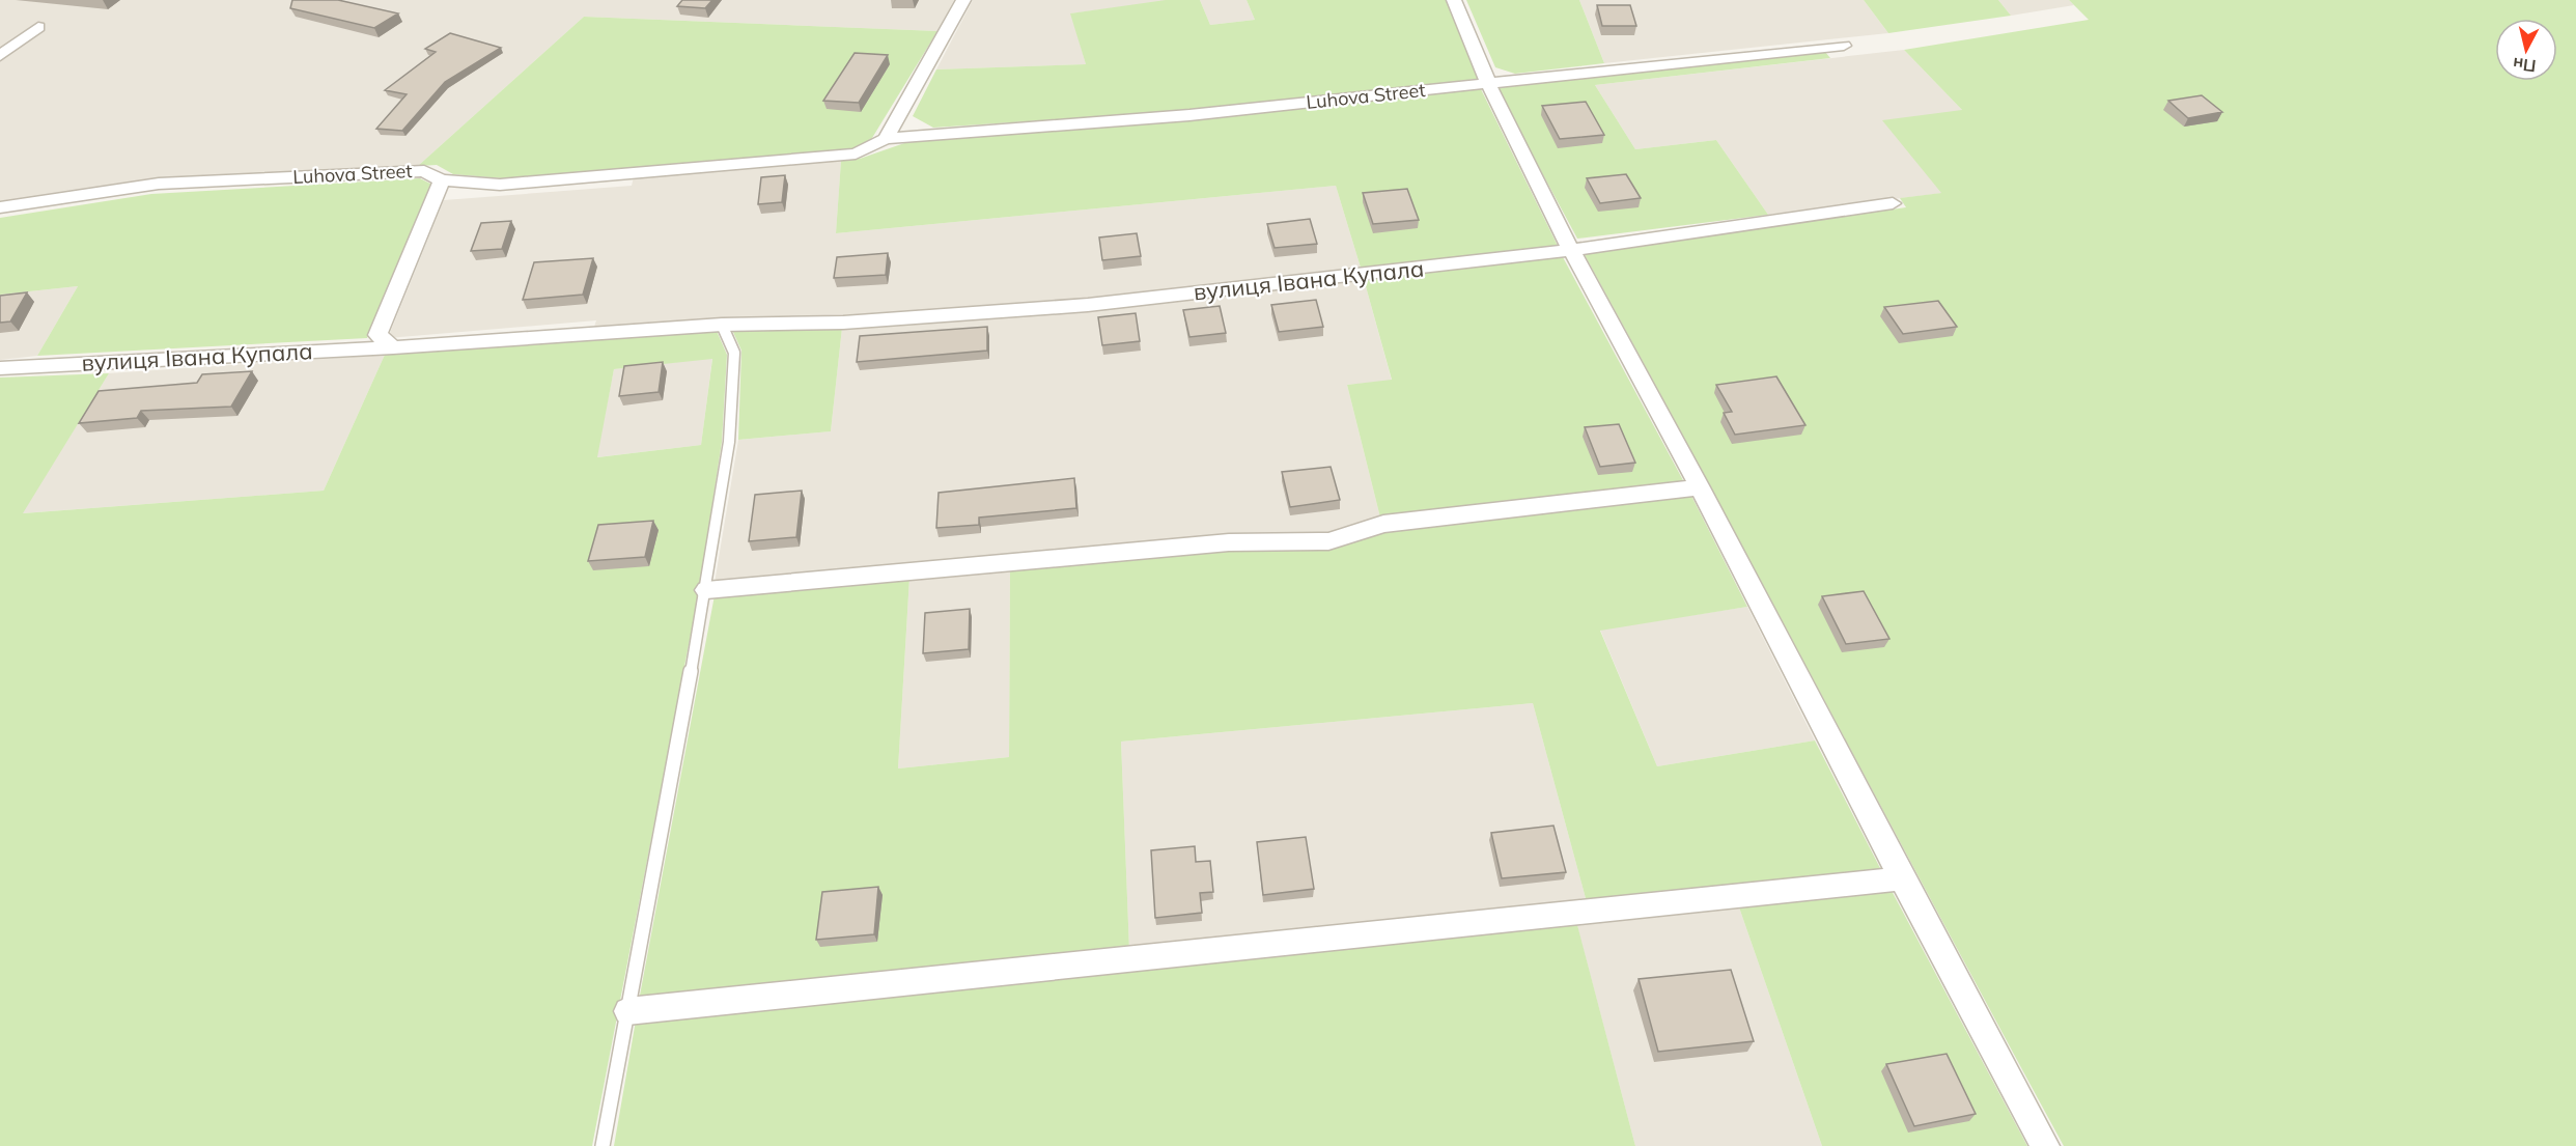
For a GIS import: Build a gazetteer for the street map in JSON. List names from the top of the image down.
{
  "streets": {
    "street": ["Luhova Street", "вулиця Івана Купала"]
  },
  "north": "bottom"
}
